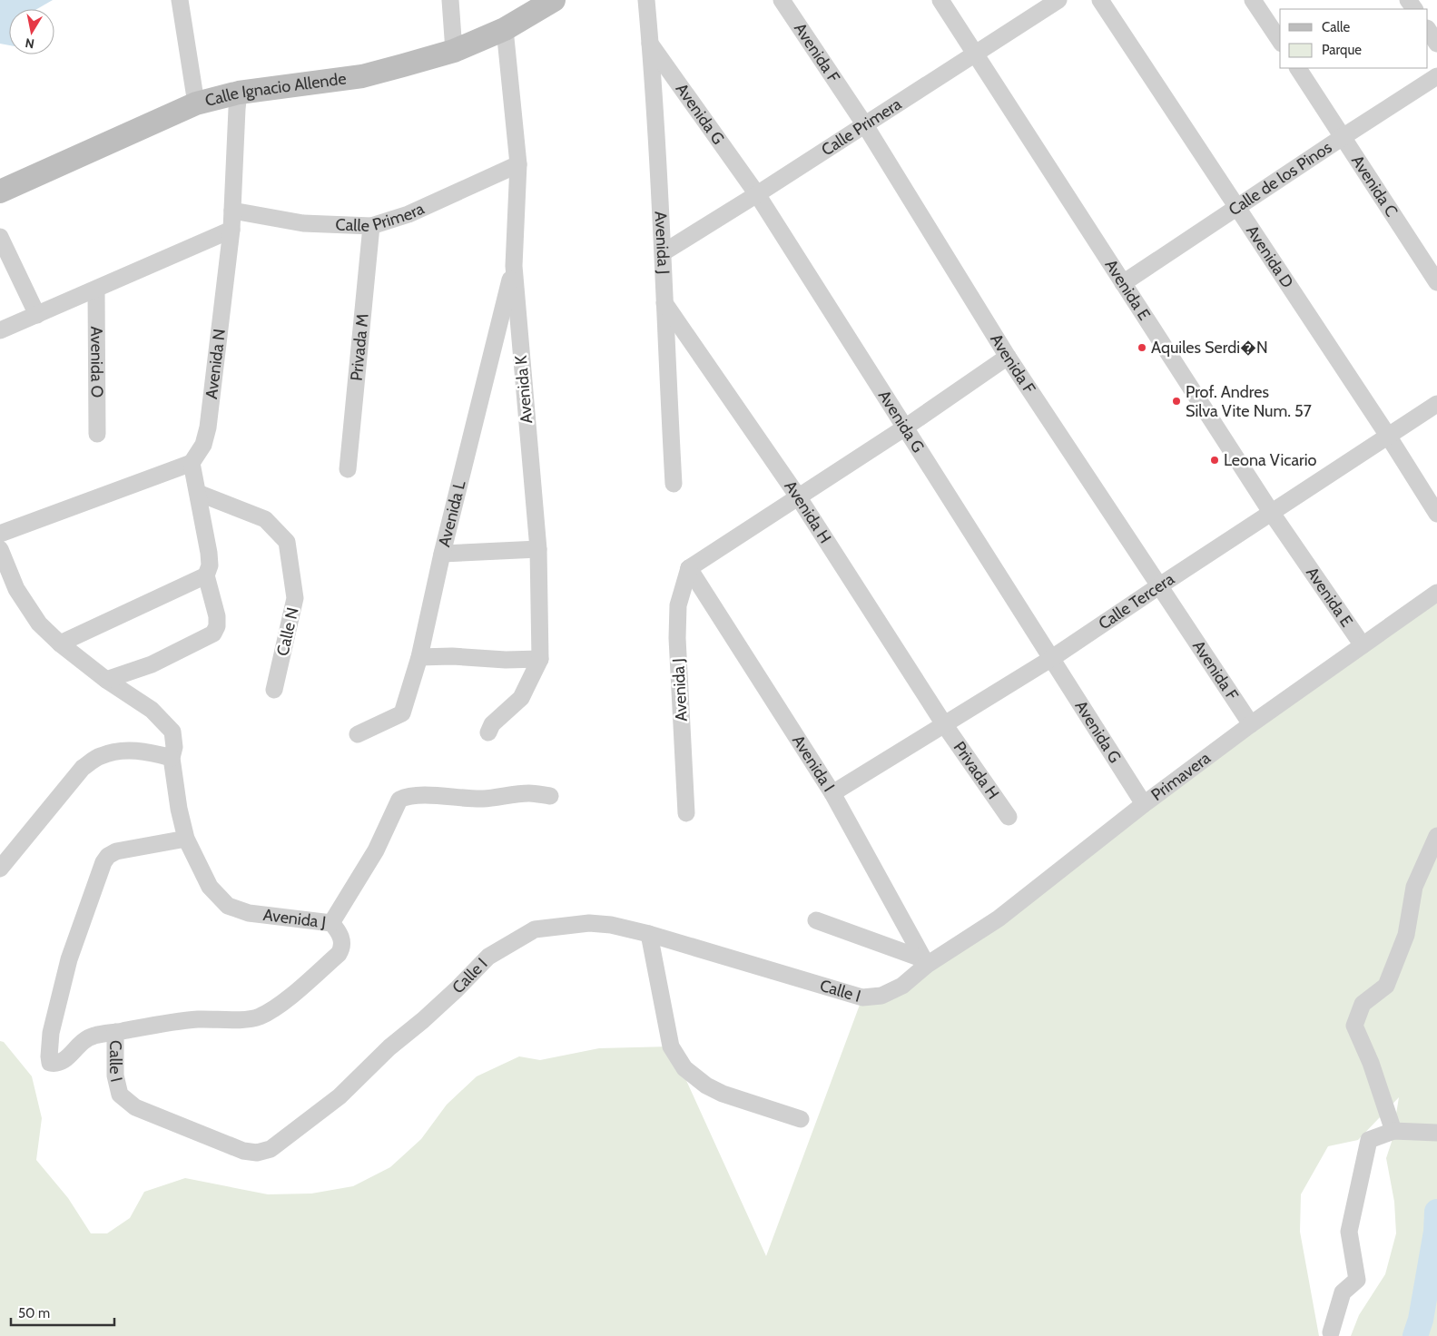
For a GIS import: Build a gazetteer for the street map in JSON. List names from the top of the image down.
{
  "streets": {
    "street": [
      "Avenida F",
      "Calle Ignacio Allende",
      "Avenida G",
      "Calle Primera",
      "Calle de los Pinos",
      "Avenida C",
      "Avenida J",
      "Avenida D",
      "Avenida E",
      "Privada M",
      "Avenida O",
      "Avenida N",
      "Avenida K",
      "Avenida H",
      "Avenida L",
      "Calle Tercera",
      "Calle N",
      "Avenida I",
      "Privada H",
      "Primavera",
      "Calle I"
    ]
  },
  "crossings": [
    ["Avenida F", "Calle Primera"],
    ["Avenida F", "Calle Tercera"],
    ["Avenida F", "Primavera"],
    ["Calle Ignacio Allende", "Avenida N"],
    ["Calle Ignacio Allende", "Avenida K"],
    ["Avenida G", "Calle Primera"],
    ["Avenida G", "Avenida J"],
    ["Avenida G", "Calle Tercera"],
    ["Avenida G", "Primavera"],
    ["Calle Primera", "Avenida J"],
    ["Calle Primera", "Avenida E"],
    ["Calle Primera", "Privada M"],
    ["Calle Primera", "Avenida N"],
    ["Calle Primera", "Avenida K"],
    ["Calle de los Pinos", "Avenida C"],
    ["Calle de los Pinos", "Avenida D"],
    ["Calle de los Pinos", "Avenida E"],
    ["Avenida J", "Avenida H"],
    ["Avenida J", "Avenida I"],
    ["Avenida J", "Calle I"],
    ["Avenida D", "Calle Tercera"],
    ["Avenida E", "Calle Tercera"],
    ["Avenida E", "Primavera"],
    ["Avenida K", "Avenida L"],
    ["Avenida H", "Calle Tercera"],
    ["Avenida H", "Privada H"],
    ["Calle Tercera", "Avenida I"],
    ["Calle Tercera", "Privada H"],
    ["Avenida I", "Primavera"],
    ["Avenida I", "Calle I"],
    ["Primavera", "Calle I"]
  ],
  "places": ["Aquiles Serdi�N", "Prof. Andres Silva Vite Num. 57", "Leona Vicario"],
  "legend": ["Calle", "Parque"],
  "scale_bar": "50 m",
  "north": "bottom"
}
